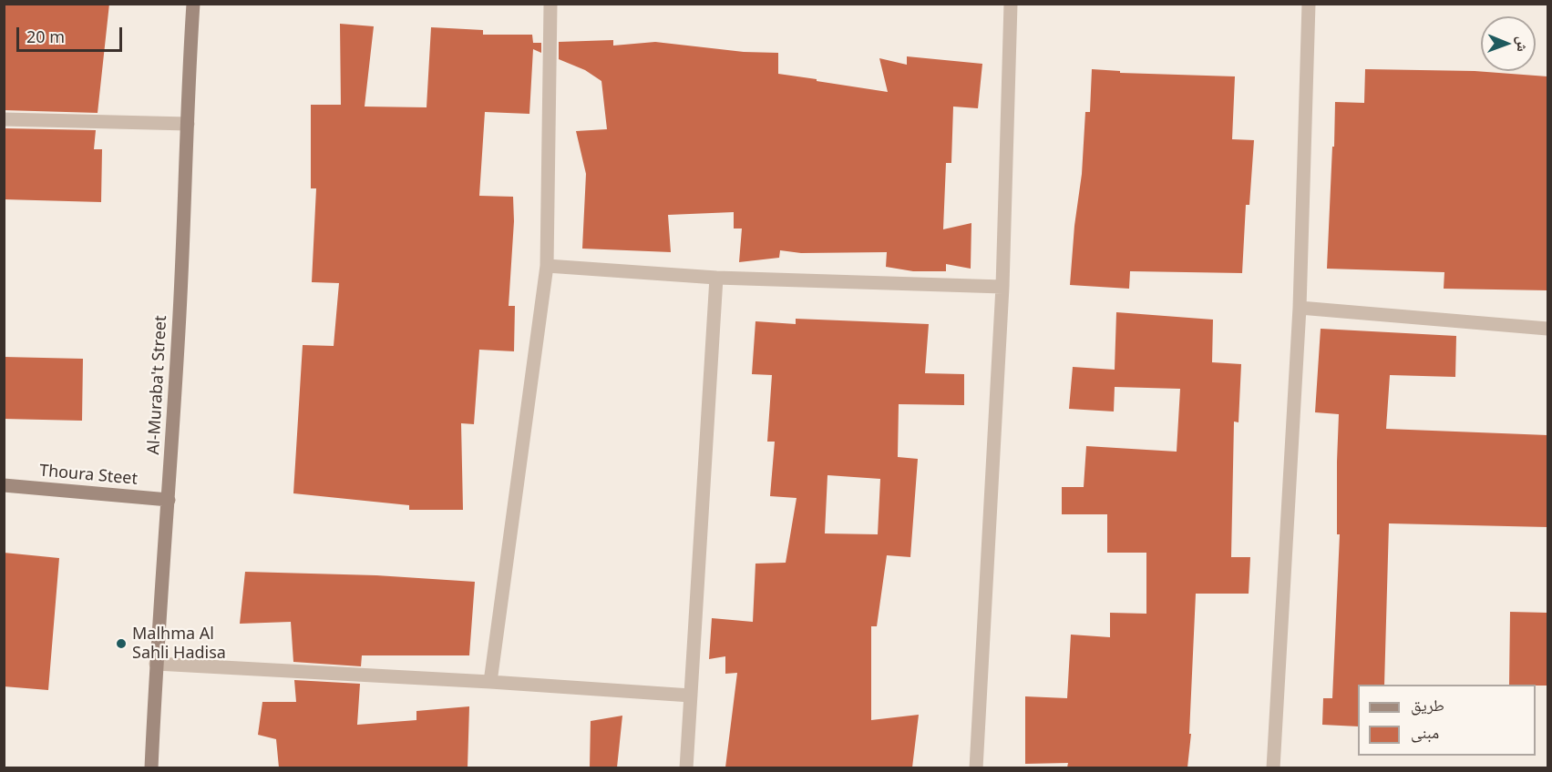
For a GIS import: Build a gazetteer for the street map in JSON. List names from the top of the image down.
{
  "streets": {
    "street": ["Al-Muraba't Street", "Thoura Steet"]
  },
  "crossings": [
    ["Al-Muraba't Street", "Thoura Steet"]
  ],
  "places": ["Malhma Al Sahli Hadisa"],
  "legend": ["طريق", "مبنى"],
  "scale_bar": "20 m",
  "north": "right"
}
